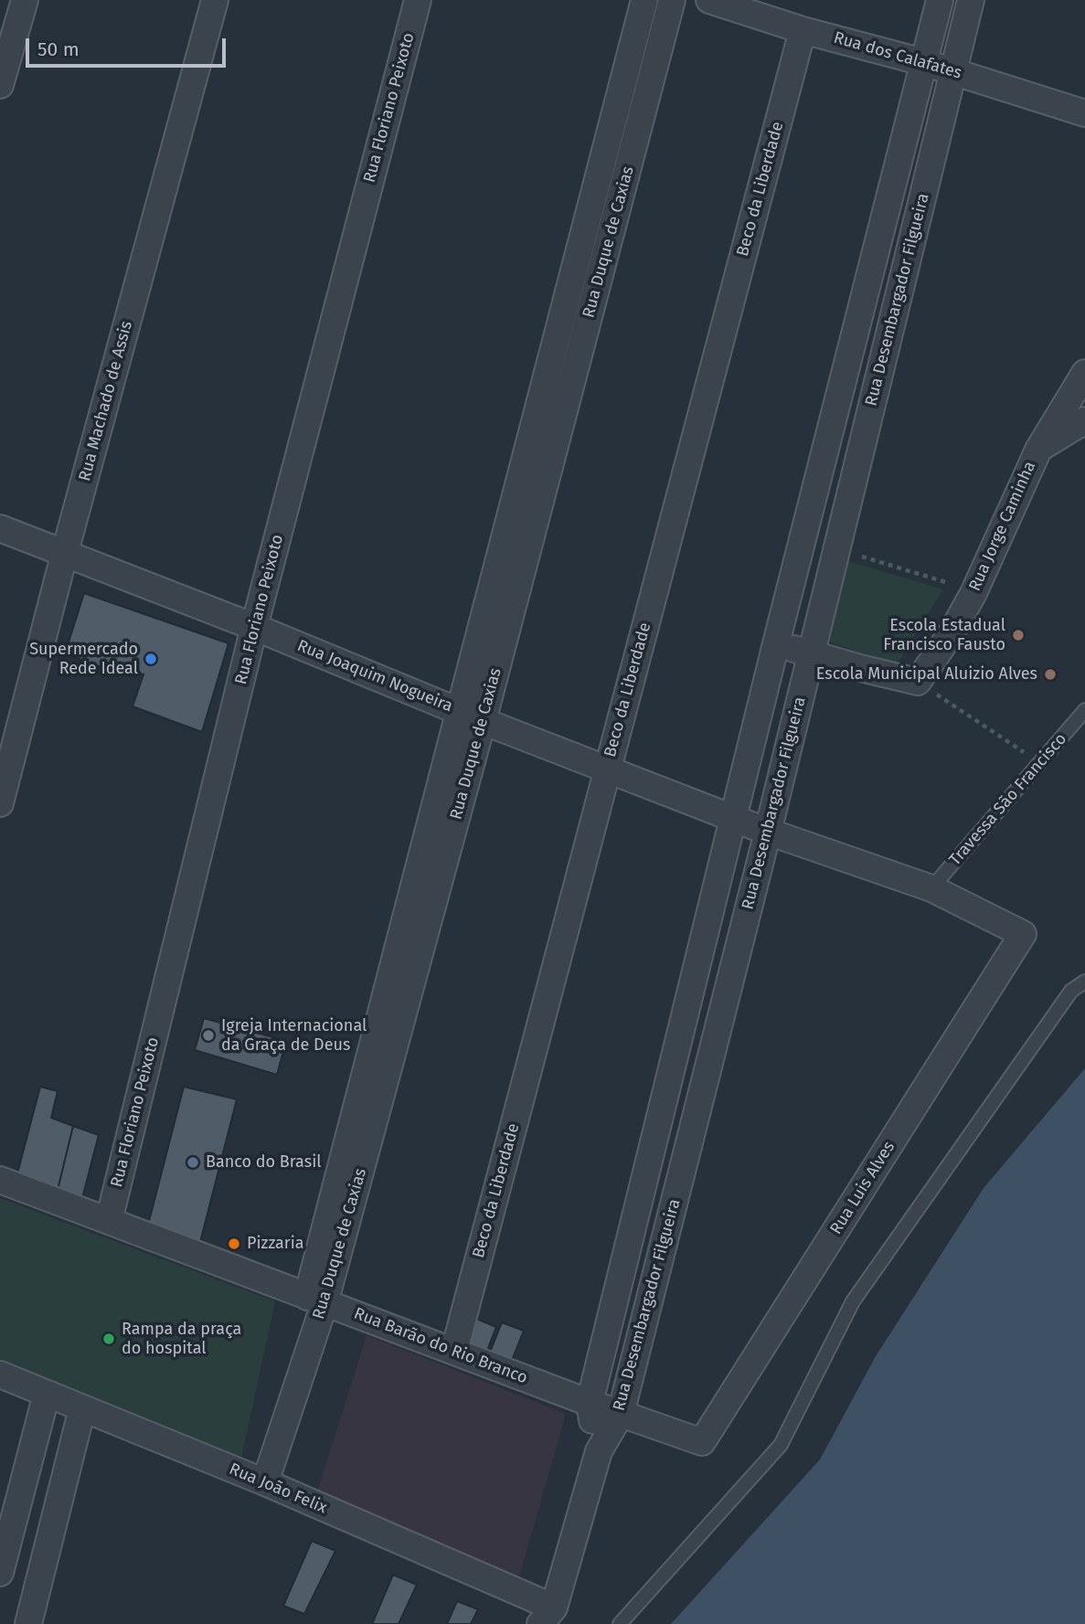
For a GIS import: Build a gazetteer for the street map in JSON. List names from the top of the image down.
{
  "streets": {
    "street": [
      "Rua dos Calafates",
      "Rua Floriano Peixoto",
      "Beco da Liberdade",
      "Rua Duque de Caxias",
      "Rua Desembargador Filgueira",
      "Rua Machado de Assis",
      "Rua Jorge Caminha",
      "Rua Joaquim Nogueira",
      "Rua Luis Alves",
      "Rua Barão do Rio Branco",
      "Rua João Felix"
    ],
    "lane": ["Travessa São Francisco"]
  },
  "crossings": [
    ["Rua dos Calafates", "Beco da Liberdade"],
    ["Rua dos Calafates", "Rua Desembargador Filgueira"],
    ["Rua Floriano Peixoto", "Rua Joaquim Nogueira"],
    ["Rua Floriano Peixoto", "Rua Barão do Rio Branco"],
    ["Beco da Liberdade", "Rua Joaquim Nogueira"],
    ["Beco da Liberdade", "Rua Barão do Rio Branco"],
    ["Rua Duque de Caxias", "Rua Joaquim Nogueira"],
    ["Rua Duque de Caxias", "Rua Barão do Rio Branco"],
    ["Rua Duque de Caxias", "Rua João Felix"],
    ["Rua Desembargador Filgueira", "Rua Joaquim Nogueira"],
    ["Rua Desembargador Filgueira", "Rua Barão do Rio Branco"],
    ["Rua Desembargador Filgueira", "Rua João Felix"],
    ["Rua Machado de Assis", "Rua Joaquim Nogueira"],
    ["Rua Joaquim Nogueira", "Travessa São Francisco"],
    ["Rua Joaquim Nogueira", "Rua Luis Alves"],
    ["Rua Luis Alves", "Rua Barão do Rio Branco"]
  ],
  "places": [
    "Escola Estadual Francisco Fausto",
    "Supermercado Rede Ideal",
    "Escola Municipal Aluizio Alves",
    "Igreja Internacional da Graça de Deus",
    "Banco do Brasil",
    "Pizzaria",
    "Rampa da praça do hospital"
  ],
  "scale_bar": "50 m"
}
